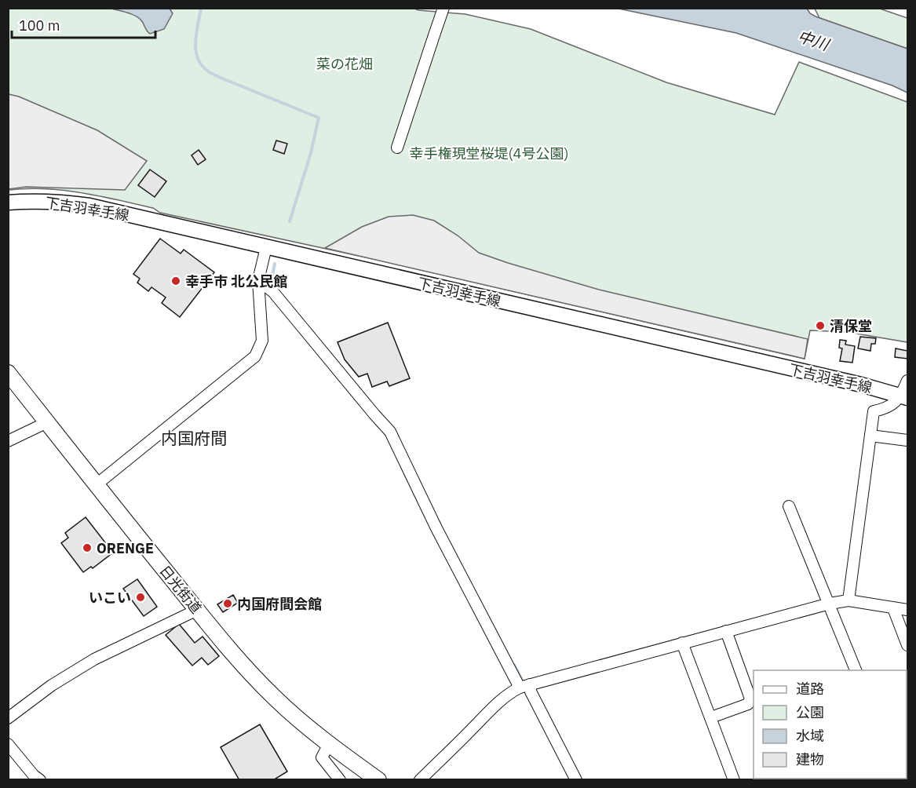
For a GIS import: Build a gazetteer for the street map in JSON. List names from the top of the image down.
{
  "streets": {
    "highway": ["日光街道"],
    "main road": ["下吉羽幸手線"]
  },
  "districts": ["内国府間"],
  "water": ["中川"],
  "parks": ["菜の花畑", "幸手権現堂桜堤(4号公園)"],
  "places": [
    "幸手市 北公民館",
    "清保堂",
    "ORENGE",
    "いこい",
    "内国府間会館"
  ],
  "legend": [
    "道路",
    "公園",
    "水域",
    "建物"
  ],
  "scale_bar": "100 m"
}
